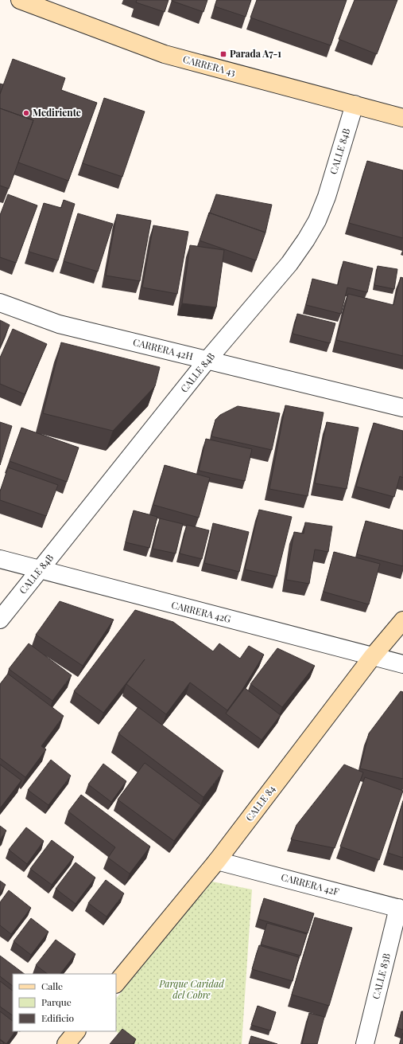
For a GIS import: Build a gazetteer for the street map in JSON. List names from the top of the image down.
{
  "streets": {
    "street": [
      "CARRERA 43",
      "CALLE 84B",
      "CARRERA 42H",
      "CARRERA 42G",
      "CALLE 84",
      "CARRERA 42F",
      "CALLE 83B"
    ]
  },
  "crossings": [
    ["CARRERA 43", "CALLE 84B"],
    ["CALLE 84B", "CARRERA 42H"],
    ["CALLE 84B", "CARRERA 42G"],
    ["CARRERA 42G", "CALLE 84"],
    ["CALLE 84", "CARRERA 42F"],
    ["CARRERA 42F", "CALLE 83B"]
  ],
  "parks": ["Parque Caridad del Cobre"],
  "places": {
    "transit": ["Parada A7-1"],
    "other": ["Mediriente"]
  },
  "legend": ["Calle", "Parque", "Edificio"]
}
